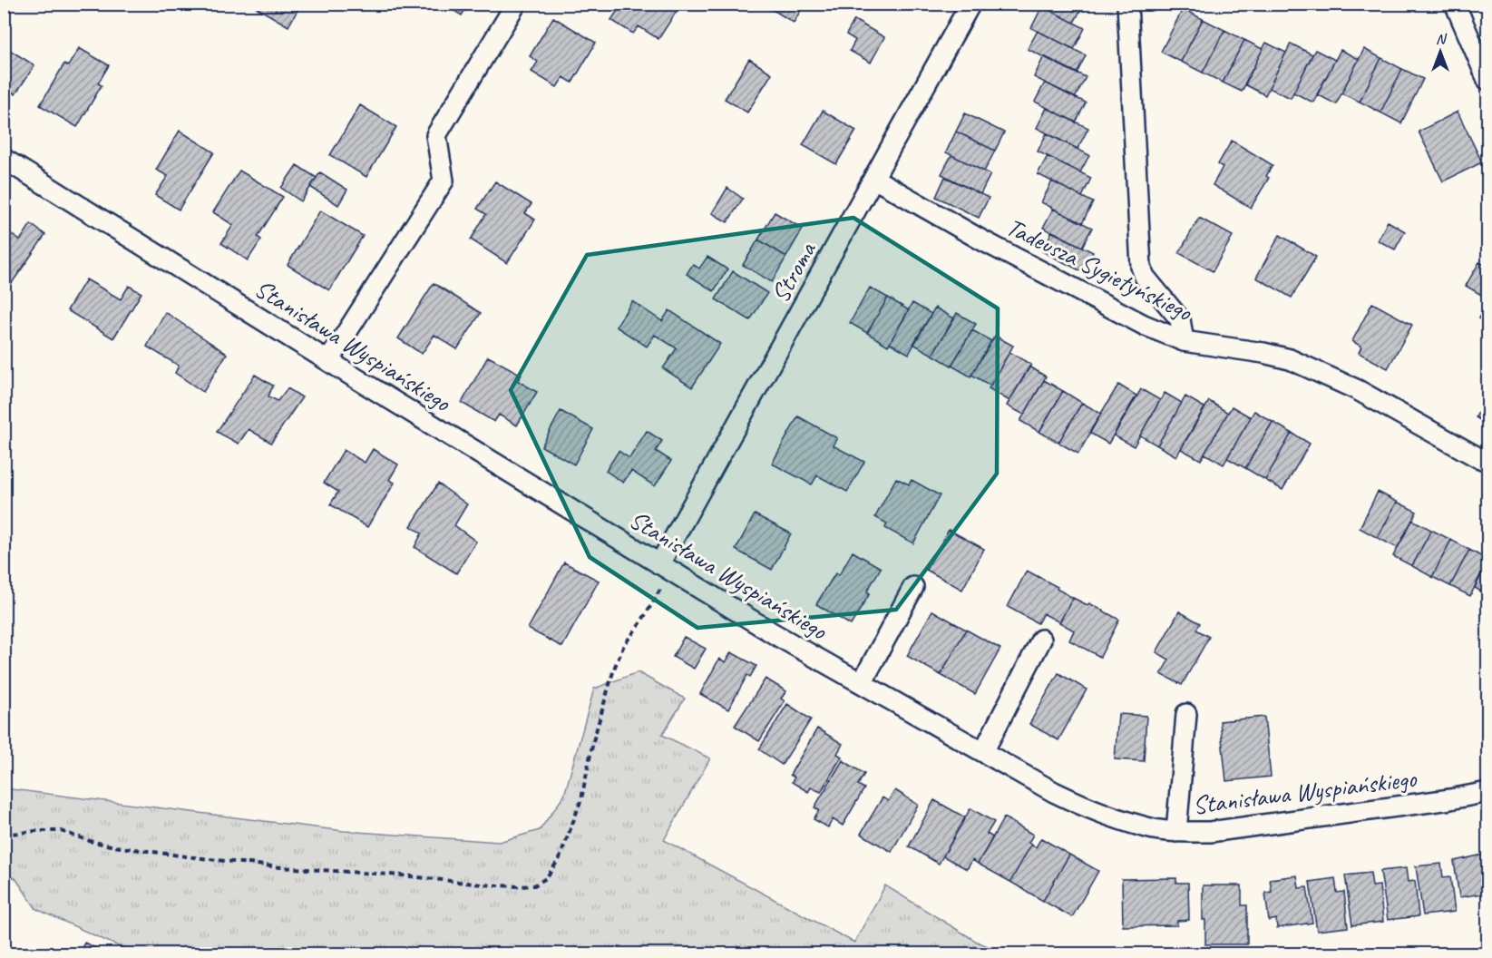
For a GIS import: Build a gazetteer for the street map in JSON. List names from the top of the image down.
{
  "streets": {
    "street": ["Tadeusza Sygietyńskiego", "Stroma", "Stanisława Wyspiańskiego"]
  },
  "crossings": [
    ["Tadeusza Sygietyńskiego", "Stroma"],
    ["Stroma", "Stanisława Wyspiańskiego"]
  ],
  "north": "top"
}
